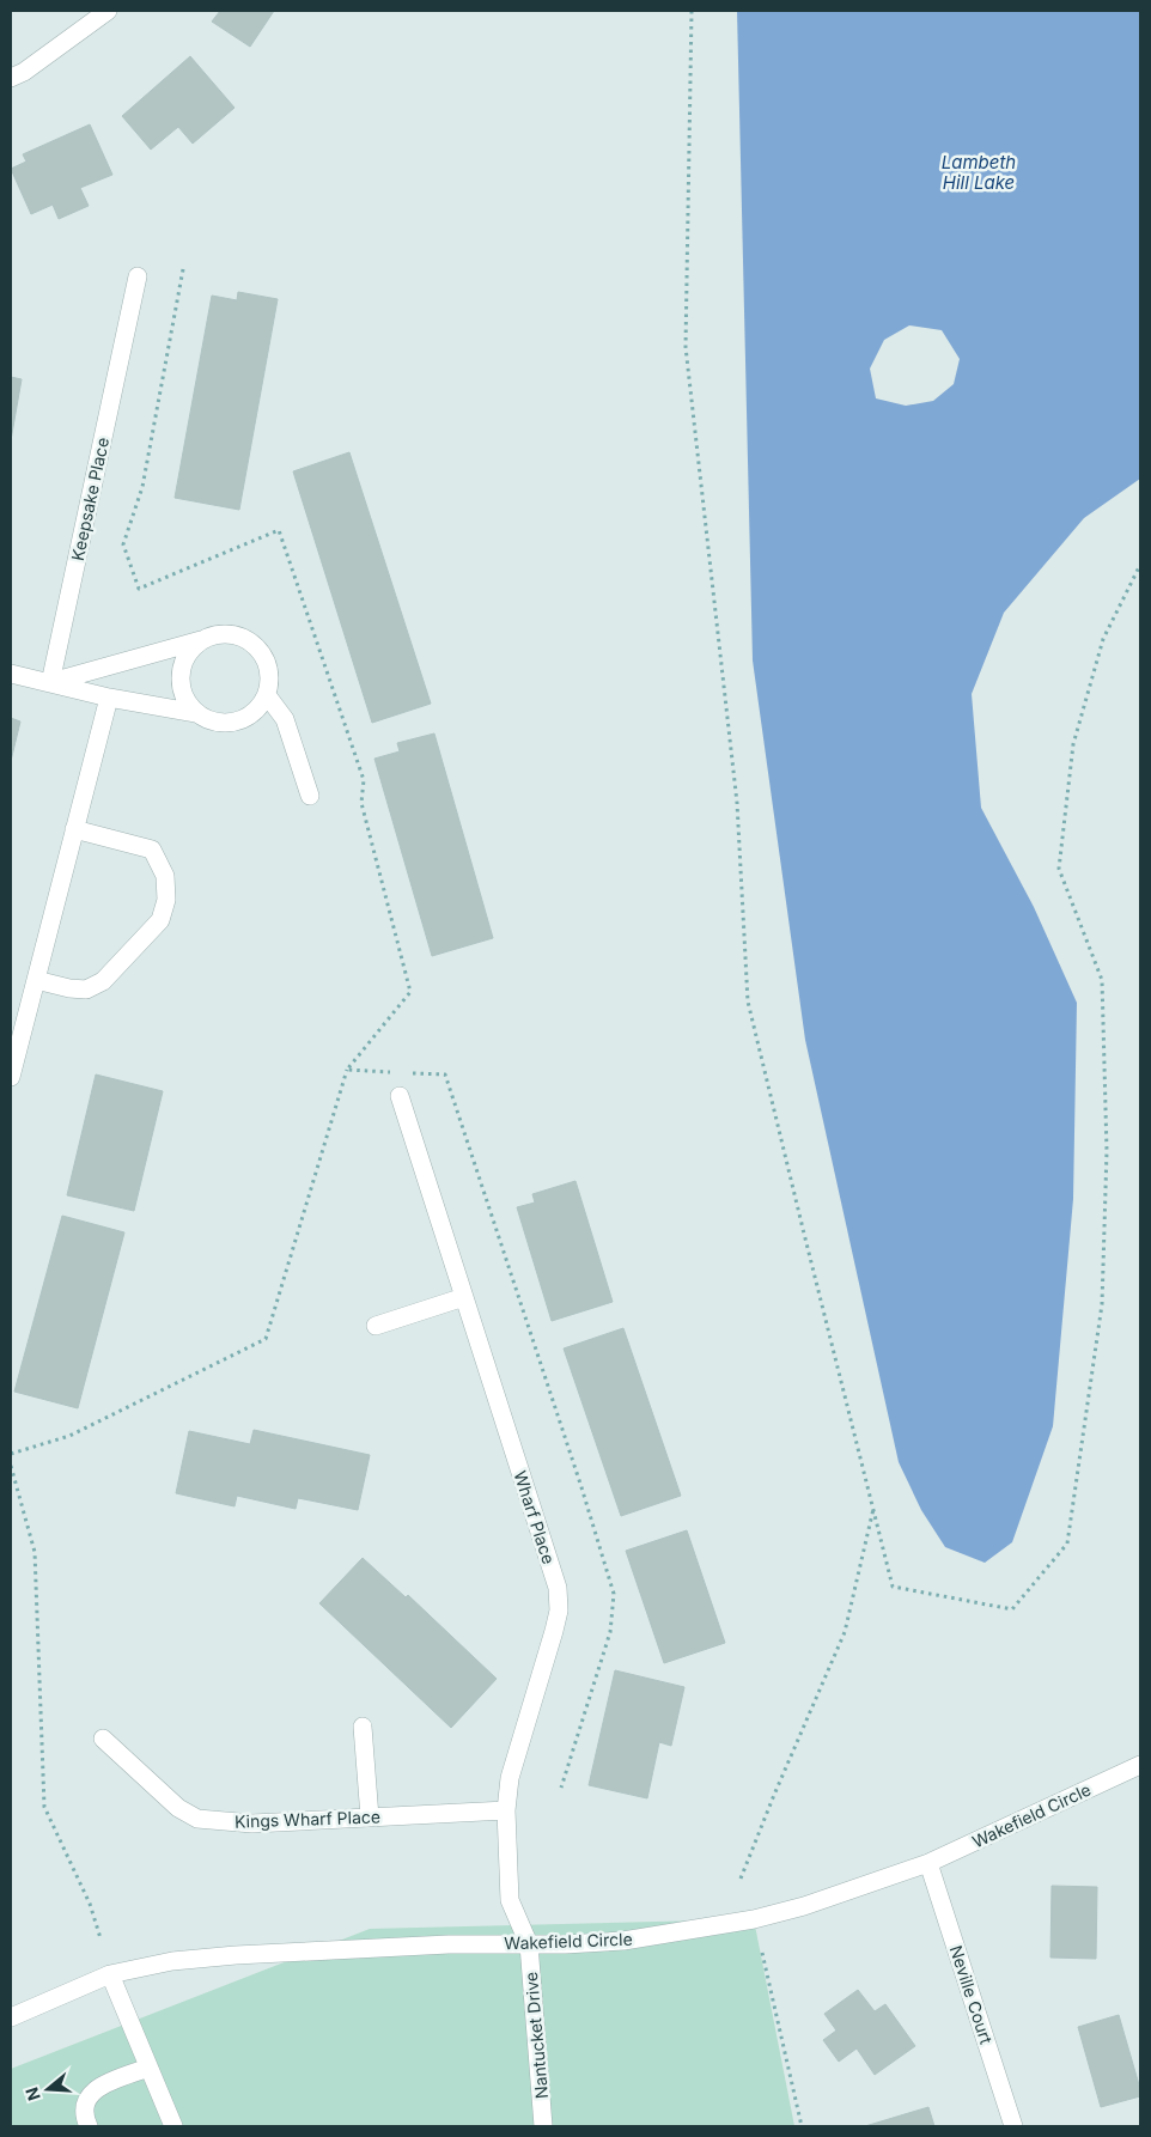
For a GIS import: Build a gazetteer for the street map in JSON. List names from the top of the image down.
{
  "streets": {
    "street": [
      "Keepsake Place",
      "Wharf Place",
      "Wakefield Circle",
      "Kings Wharf Place",
      "Neville Court",
      "Nantucket Drive"
    ]
  },
  "crossings": [
    ["Wharf Place", "Wakefield Circle"],
    ["Wharf Place", "Kings Wharf Place"],
    ["Wharf Place", "Nantucket Drive"],
    ["Wakefield Circle", "Neville Court"],
    ["Wakefield Circle", "Nantucket Drive"]
  ],
  "water": ["Lambeth Hill Lake"],
  "north": "left"
}
